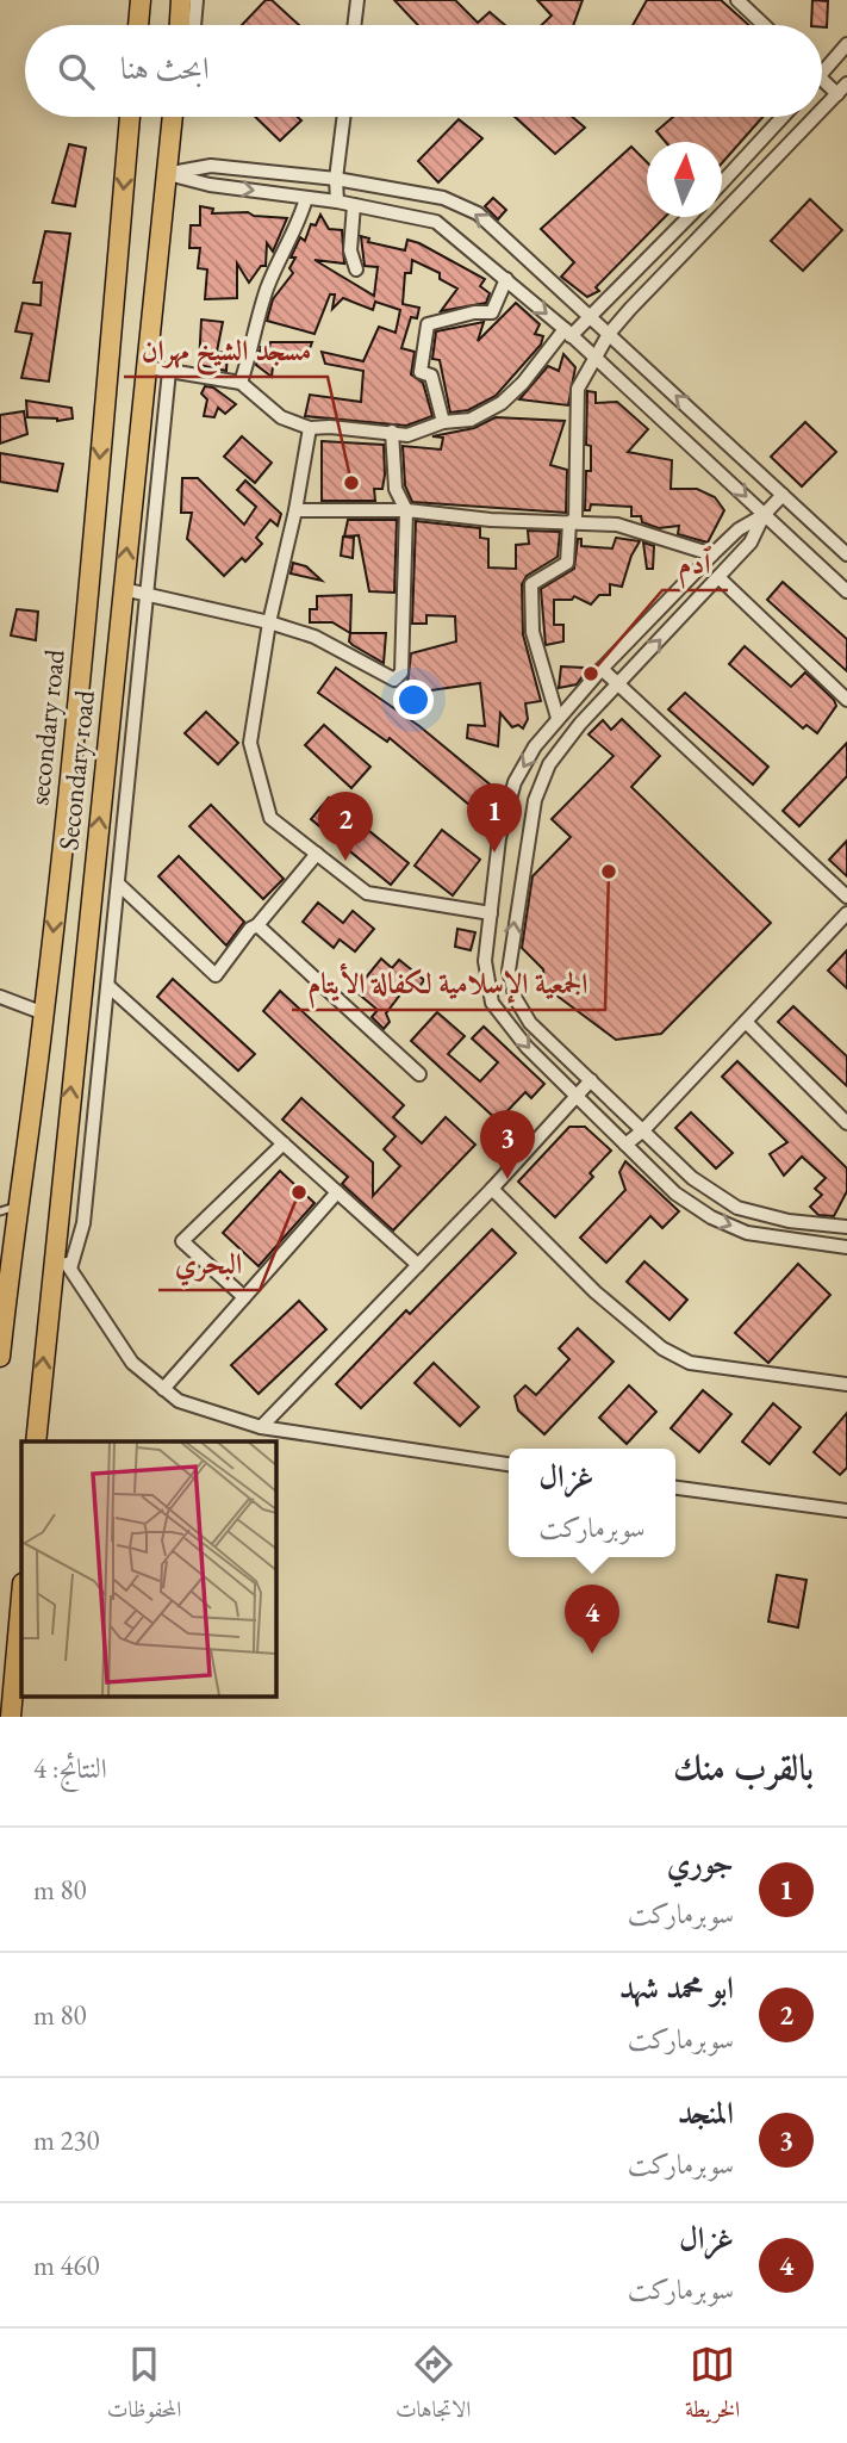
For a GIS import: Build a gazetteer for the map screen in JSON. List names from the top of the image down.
{
  "streets": {
    "main road": ["secondary road", "Secondary road"]
  },
  "one_way": ["secondary road", "Secondary road"],
  "places": [
    "مسجد الشيخ مهران",
    "ٱدم",
    "الجمعية الإسلامية لكفالة الأيتام",
    "البحري"
  ],
  "north": "top",
  "page": {
    "search": "ابحث هنا",
    "pins": [
      "1",
      "2",
      "3",
      "4"
    ],
    "popup": ["غزال", "سوبرماركت"],
    "heading": ["بالقرب منك", "النتائج: 4"],
    "list": [
      {
        "mark": "1",
        "name": "جوري",
        "note": "سوبرماركت",
        "value": "80 m"
      },
      {
        "mark": "2",
        "name": "ابو محمد شهد",
        "note": "سوبرماركت",
        "value": "80 m"
      },
      {
        "mark": "3",
        "name": "المنجد",
        "note": "سوبرماركت",
        "value": "230 m"
      },
      {
        "mark": "4",
        "name": "غزال",
        "note": "سوبرماركت",
        "value": "460 m"
      }
    ],
    "nav": ["الخريطة", "الاتجاهات", "المحفوظات"]
  }
}
